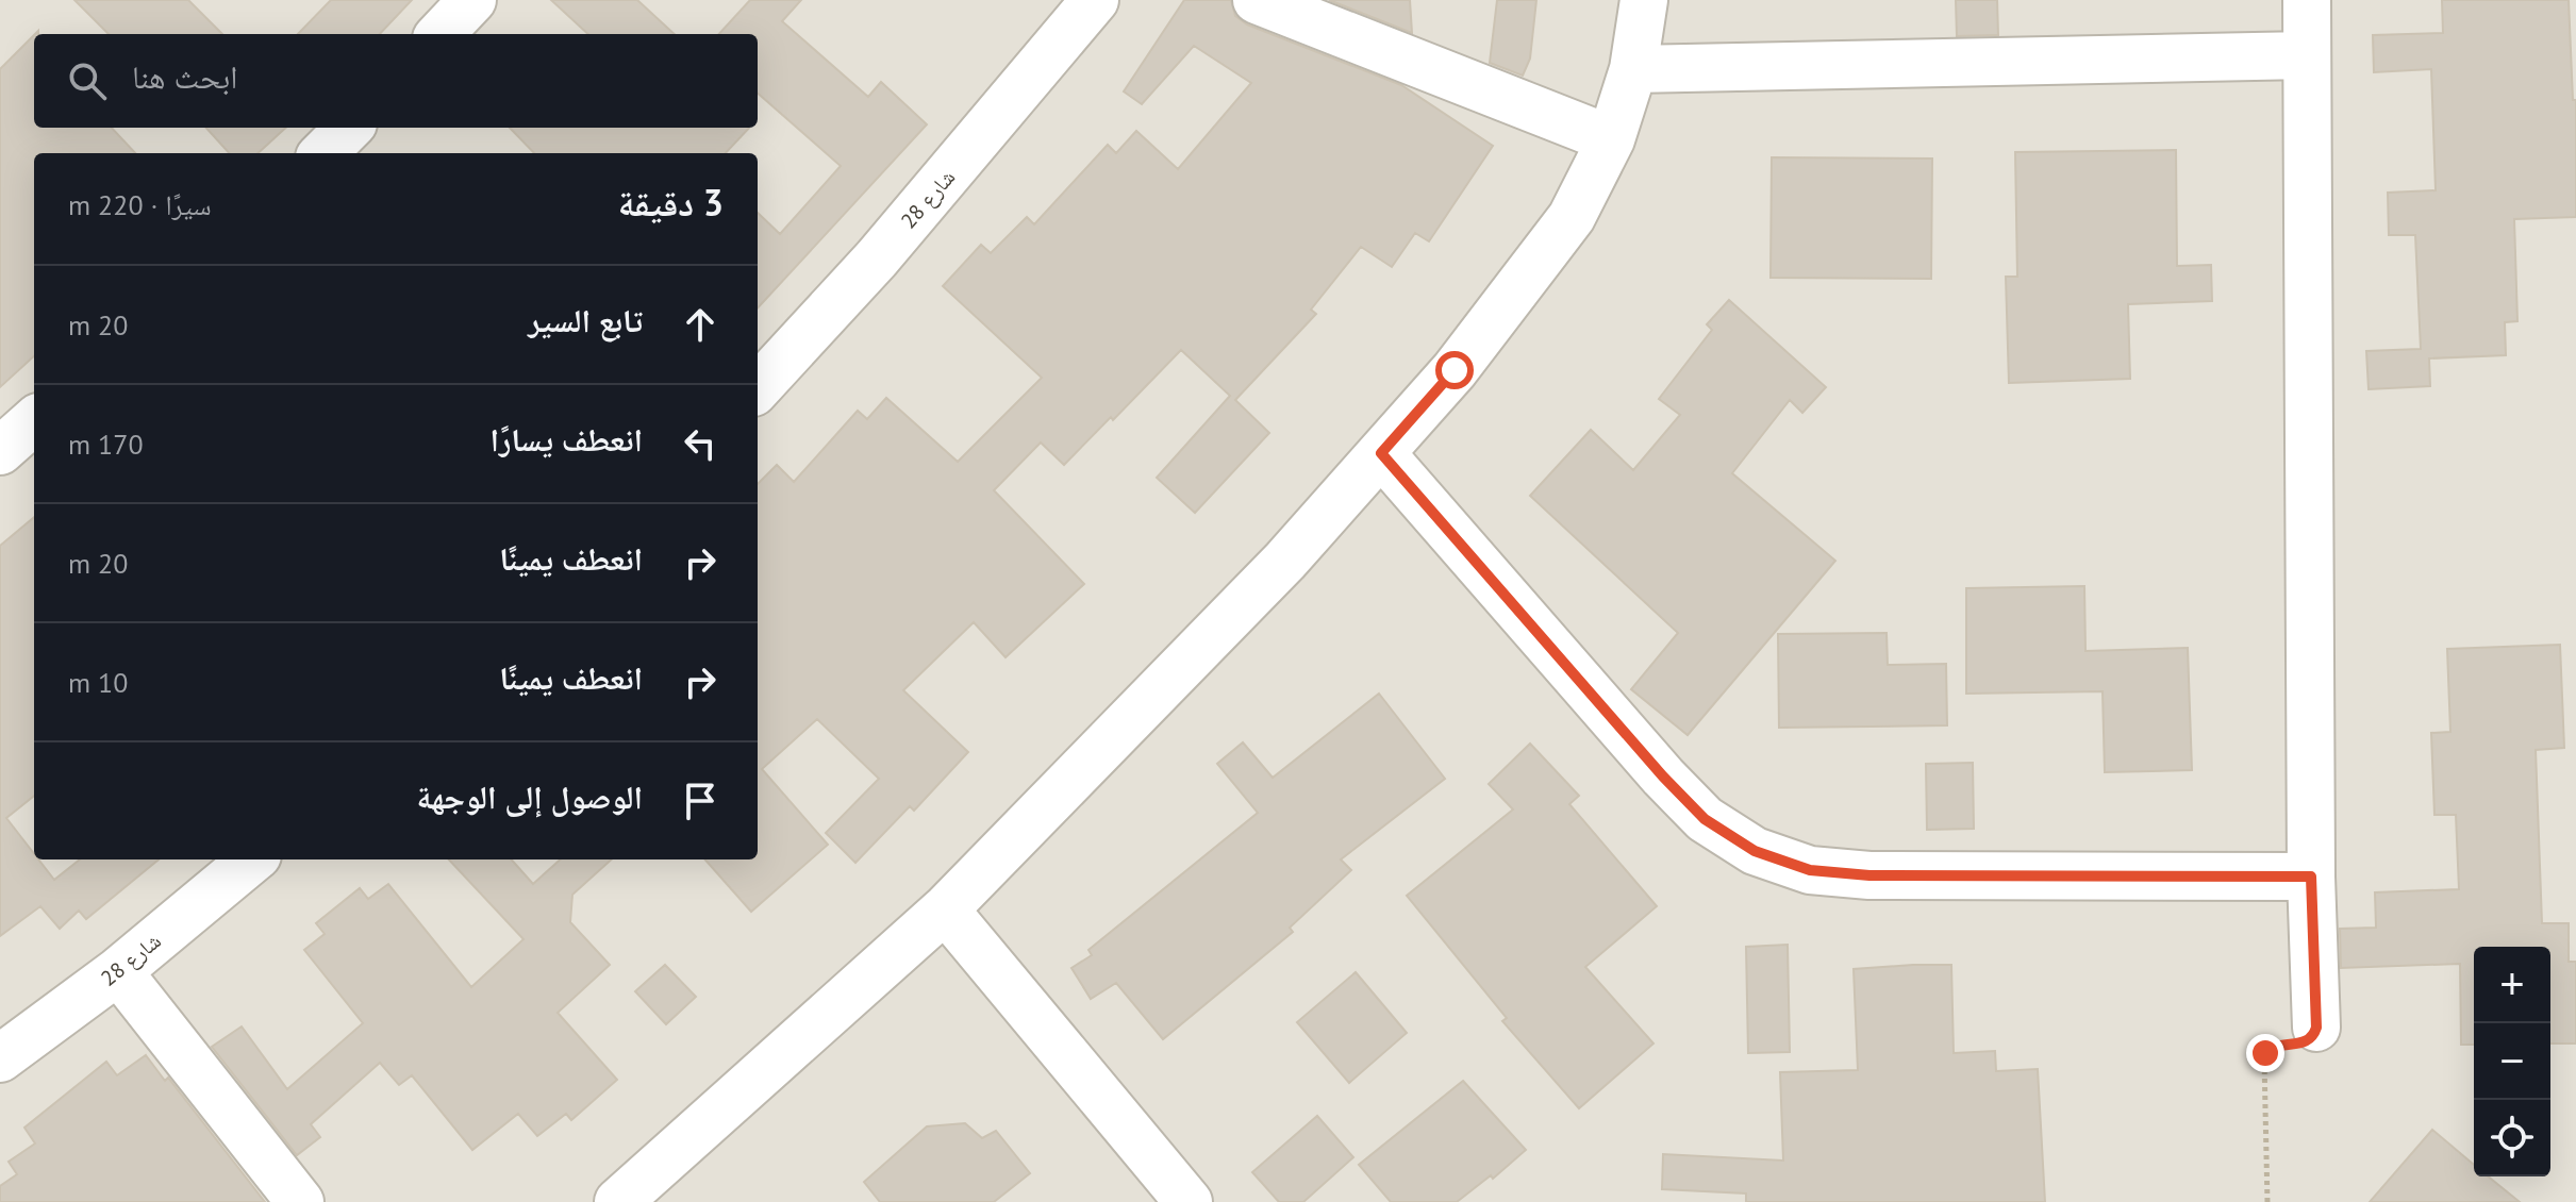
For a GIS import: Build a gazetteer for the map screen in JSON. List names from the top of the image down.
{
  "streets": {
    "street": ["شارع 28"]
  },
  "page": {
    "search": "ابحث هنا",
    "heading": ["3 دقيقة", "سيرًا · 220 m"],
    "list": [
      ["تابع السير", "20 m"],
      ["انعطف يسارًا", "170 m"],
      ["انعطف يمينًا", "20 m"],
      ["انعطف يمينًا", "10 m"],
      "الوصول إلى الوجهة"
    ],
    "map_buttons": ["+", "−"]
  }
}
